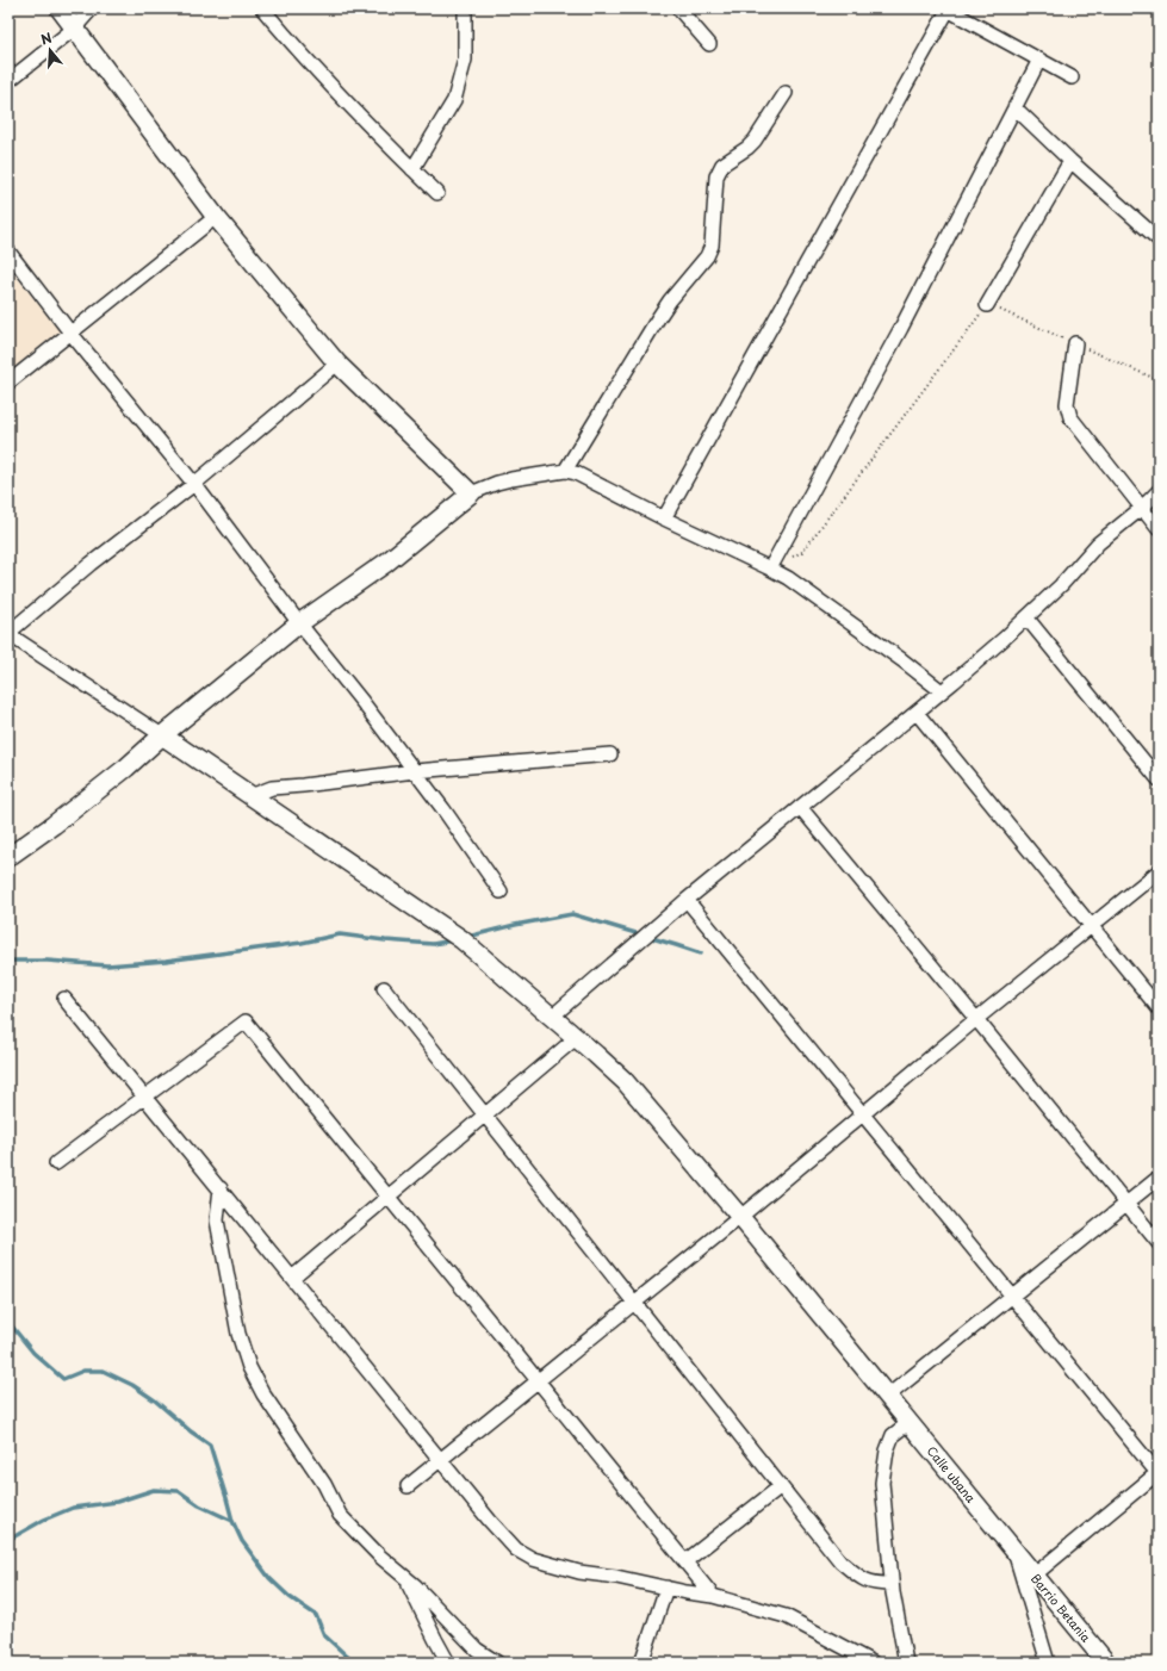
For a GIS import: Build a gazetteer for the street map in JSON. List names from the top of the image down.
{
  "streets": {
    "street": ["Calle ubana", "Barrio Betania"]
  },
  "crossings": [
    ["Calle ubana", "Barrio Betania"]
  ],
  "north": "top"
}
